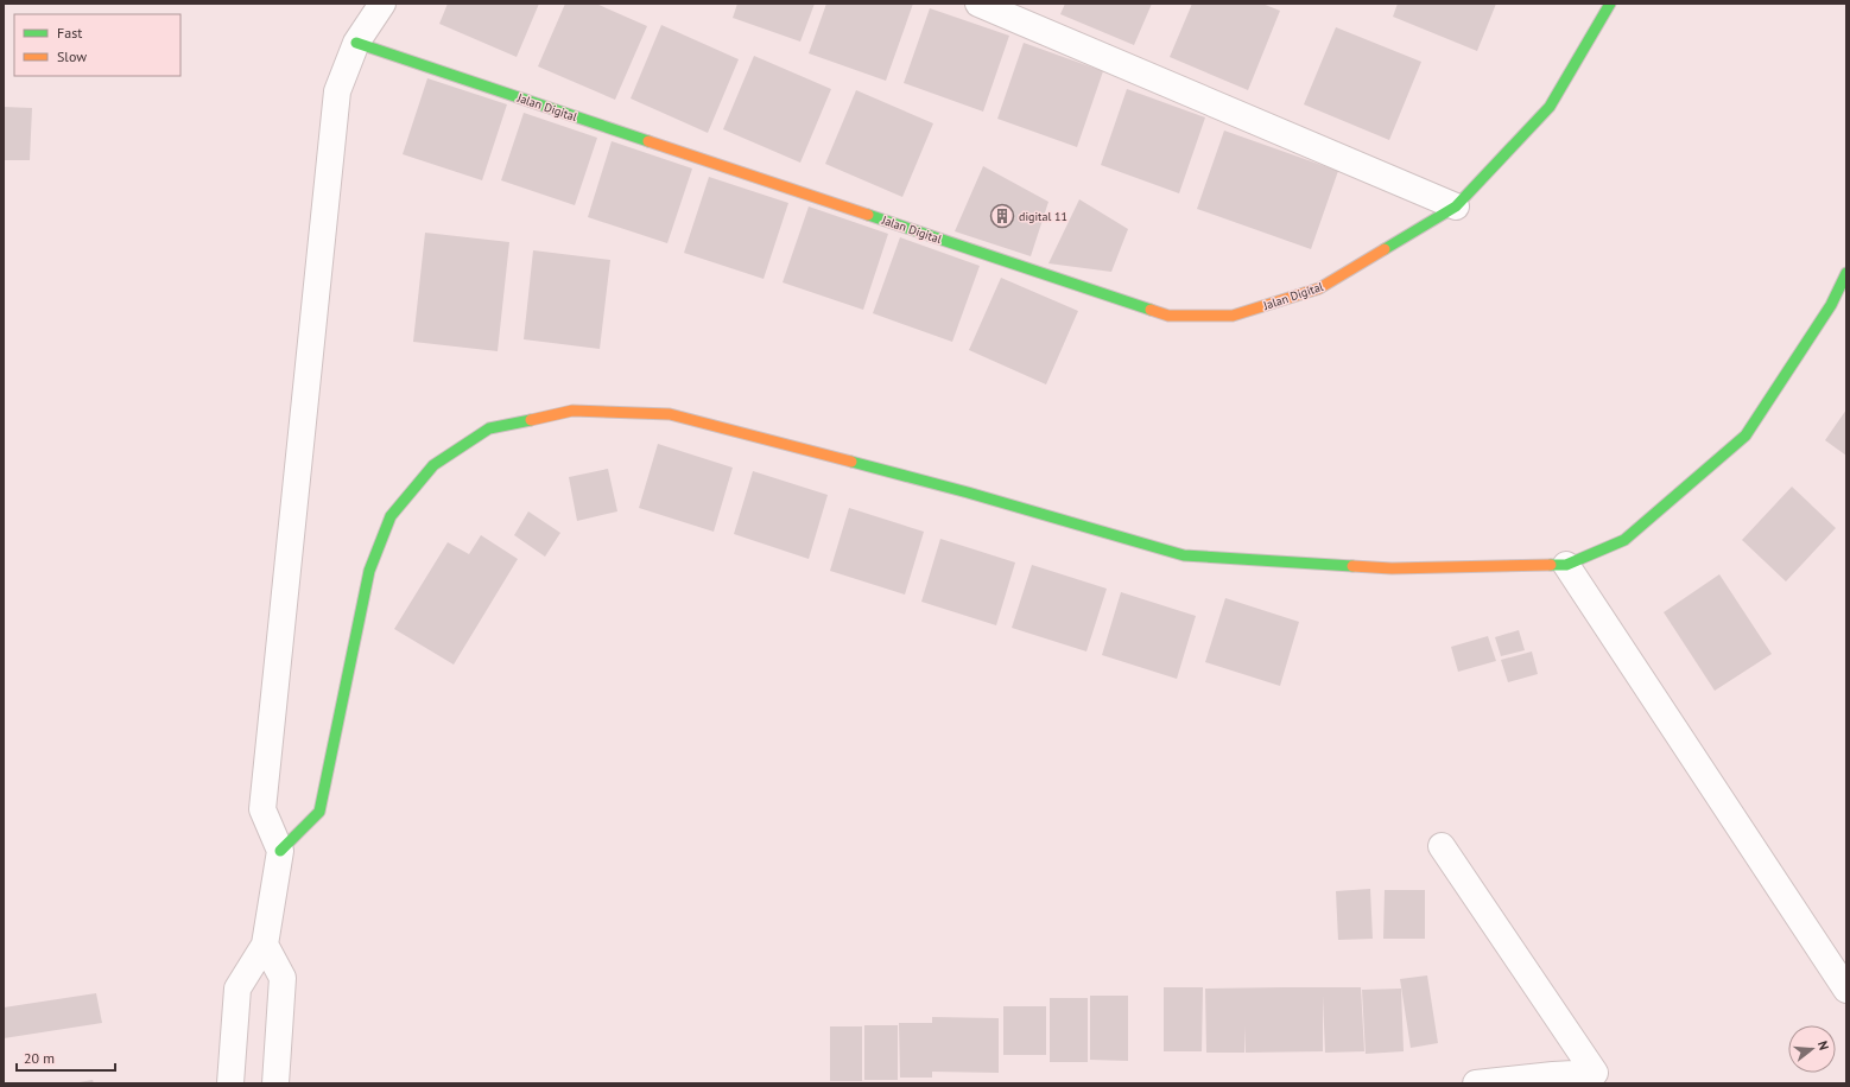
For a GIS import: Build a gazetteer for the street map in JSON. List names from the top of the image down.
{
  "streets": {
    "street": ["Jalan Digital"]
  },
  "places": {
    "building": ["digital 11"]
  },
  "legend": ["Fast", "Slow"],
  "scale_bar": "20 m",
  "north": "right"
}
